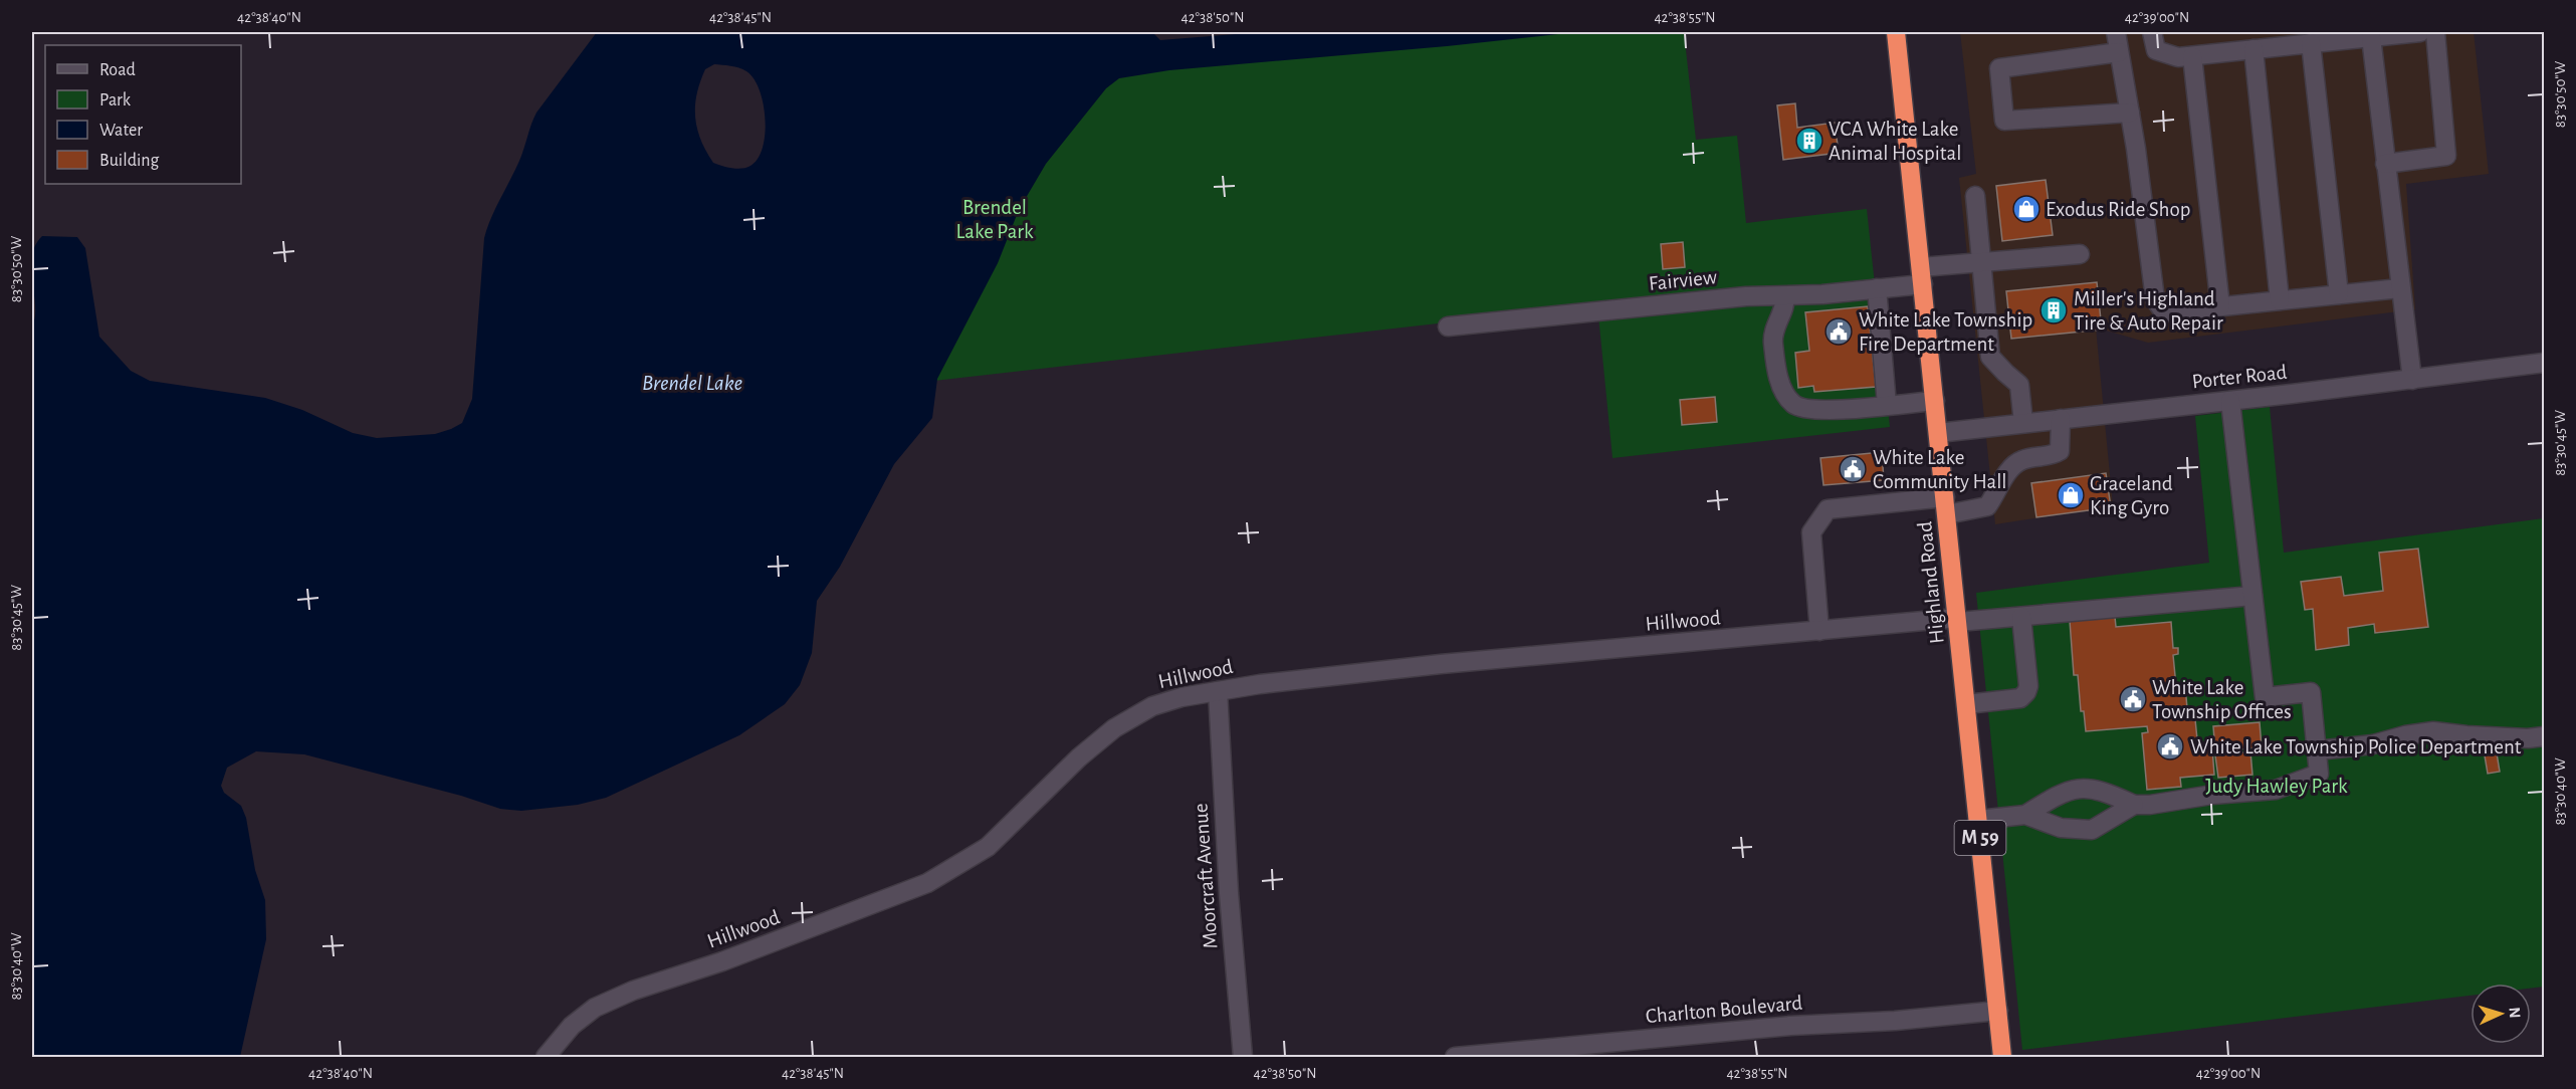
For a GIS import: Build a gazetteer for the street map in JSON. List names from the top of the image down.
{
  "streets": {
    "highway": ["Highland Road", "M 59"],
    "street": [
      "Fairview",
      "Porter Road",
      "Hillwood",
      "Moorcraft Avenue",
      "Charlton Boulevard"
    ]
  },
  "crossings": [
    ["Fairview", "Highland Road"],
    ["Porter Road", "Highland Road"],
    ["Highland Road", "Hillwood"],
    ["Highland Road", "Charlton Boulevard"],
    ["Hillwood", "Moorcraft Avenue"]
  ],
  "water": ["Brendel Lake"],
  "parks": ["Brendel Lake Park", "Judy Hawley Park"],
  "places": {
    "building": ["VCA White Lake Animal Hospital", "Miller's Highland Tire & Auto Repair"],
    "shop": ["Exodus Ride Shop", "Graceland King Gyro"],
    "public building": [
      "White Lake Township Fire Department",
      "White Lake Community Hall",
      "White Lake Township Offices",
      "White Lake Township Police Department"
    ]
  },
  "legend": [
    "Road",
    "Park",
    "Water",
    "Building"
  ],
  "north": "right",
  "coordinates": [
    "42°38'40\"N",
    "42°38'45\"N",
    "42°38'50\"N",
    "42°38'55\"N",
    "42°39'00\"N",
    "83°30'50\"W",
    "83°30'45\"W",
    "83°30'40\"W"
  ]
}
